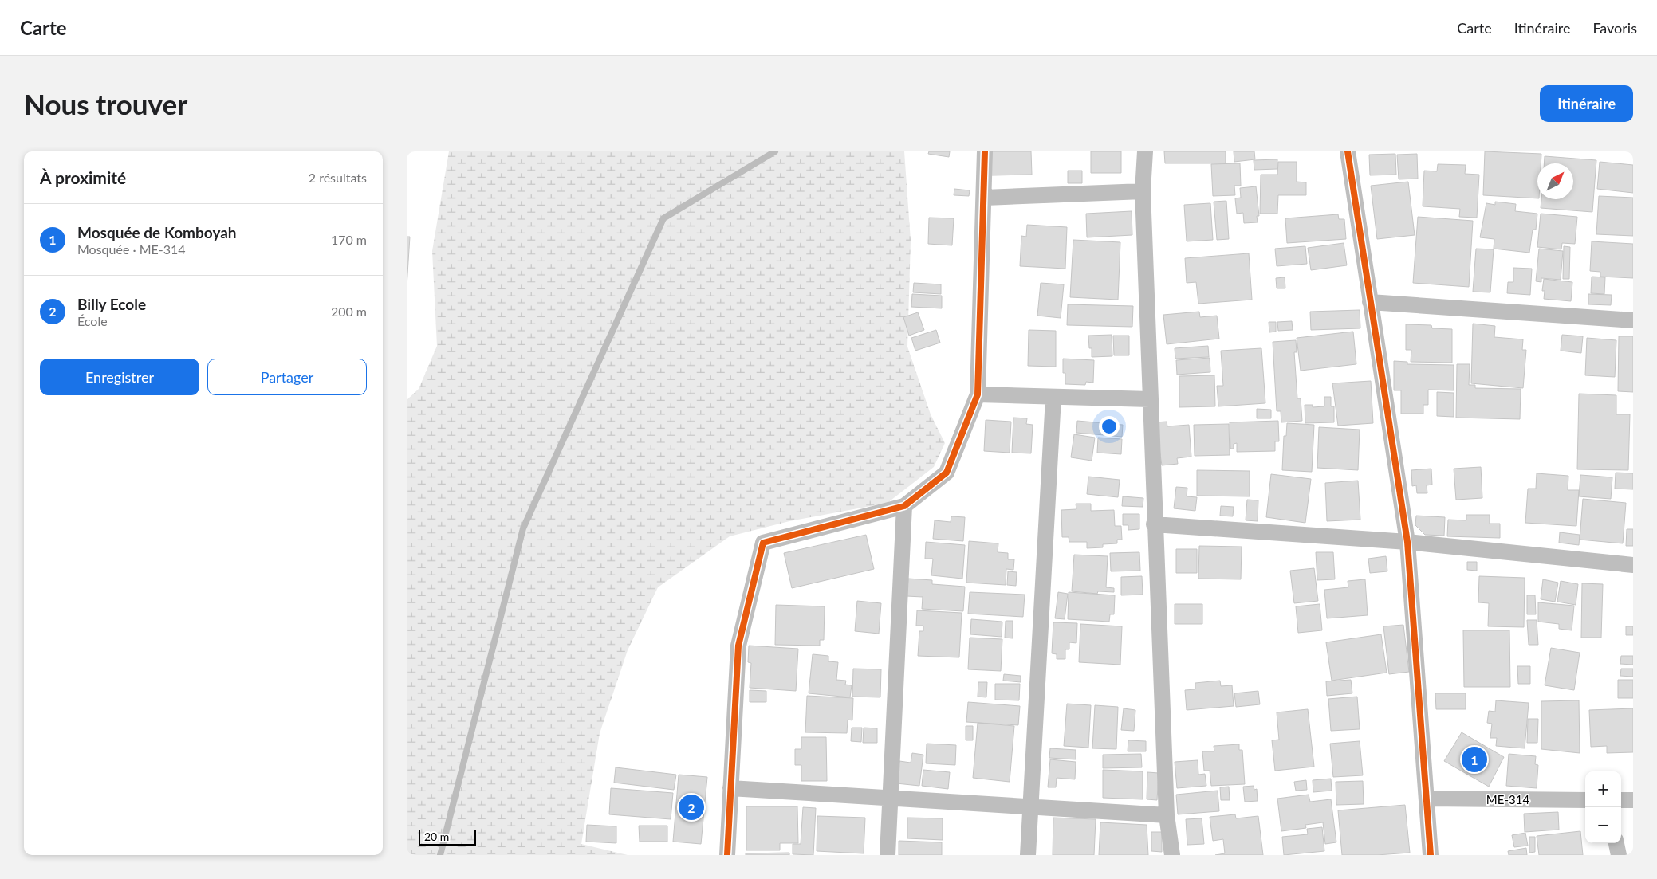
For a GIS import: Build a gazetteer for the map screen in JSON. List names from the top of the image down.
{
  "streets": {
    "street": ["ME-314"]
  },
  "scale_bar": "20 m",
  "north": "top right",
  "page": {
    "header": "Carte",
    "nav": ["Carte", "Itinéraire", "Favoris"],
    "buttons": [
      "Itinéraire",
      ["Enregistrer", "Partager"]
    ],
    "title": "Nous trouver",
    "heading": ["À proximité", "2 résultats"],
    "list": [
      {
        "mark": "1",
        "name": "Mosquée de Komboyah",
        "note": "Mosquée · ME-314",
        "value": "170 m"
      },
      {
        "mark": "2",
        "name": "Billy Ecole",
        "note": "École",
        "value": "200 m"
      }
    ],
    "pins": ["1", "2"],
    "map_buttons": ["+", "−"],
    "scale": "20 m"
  }
}
